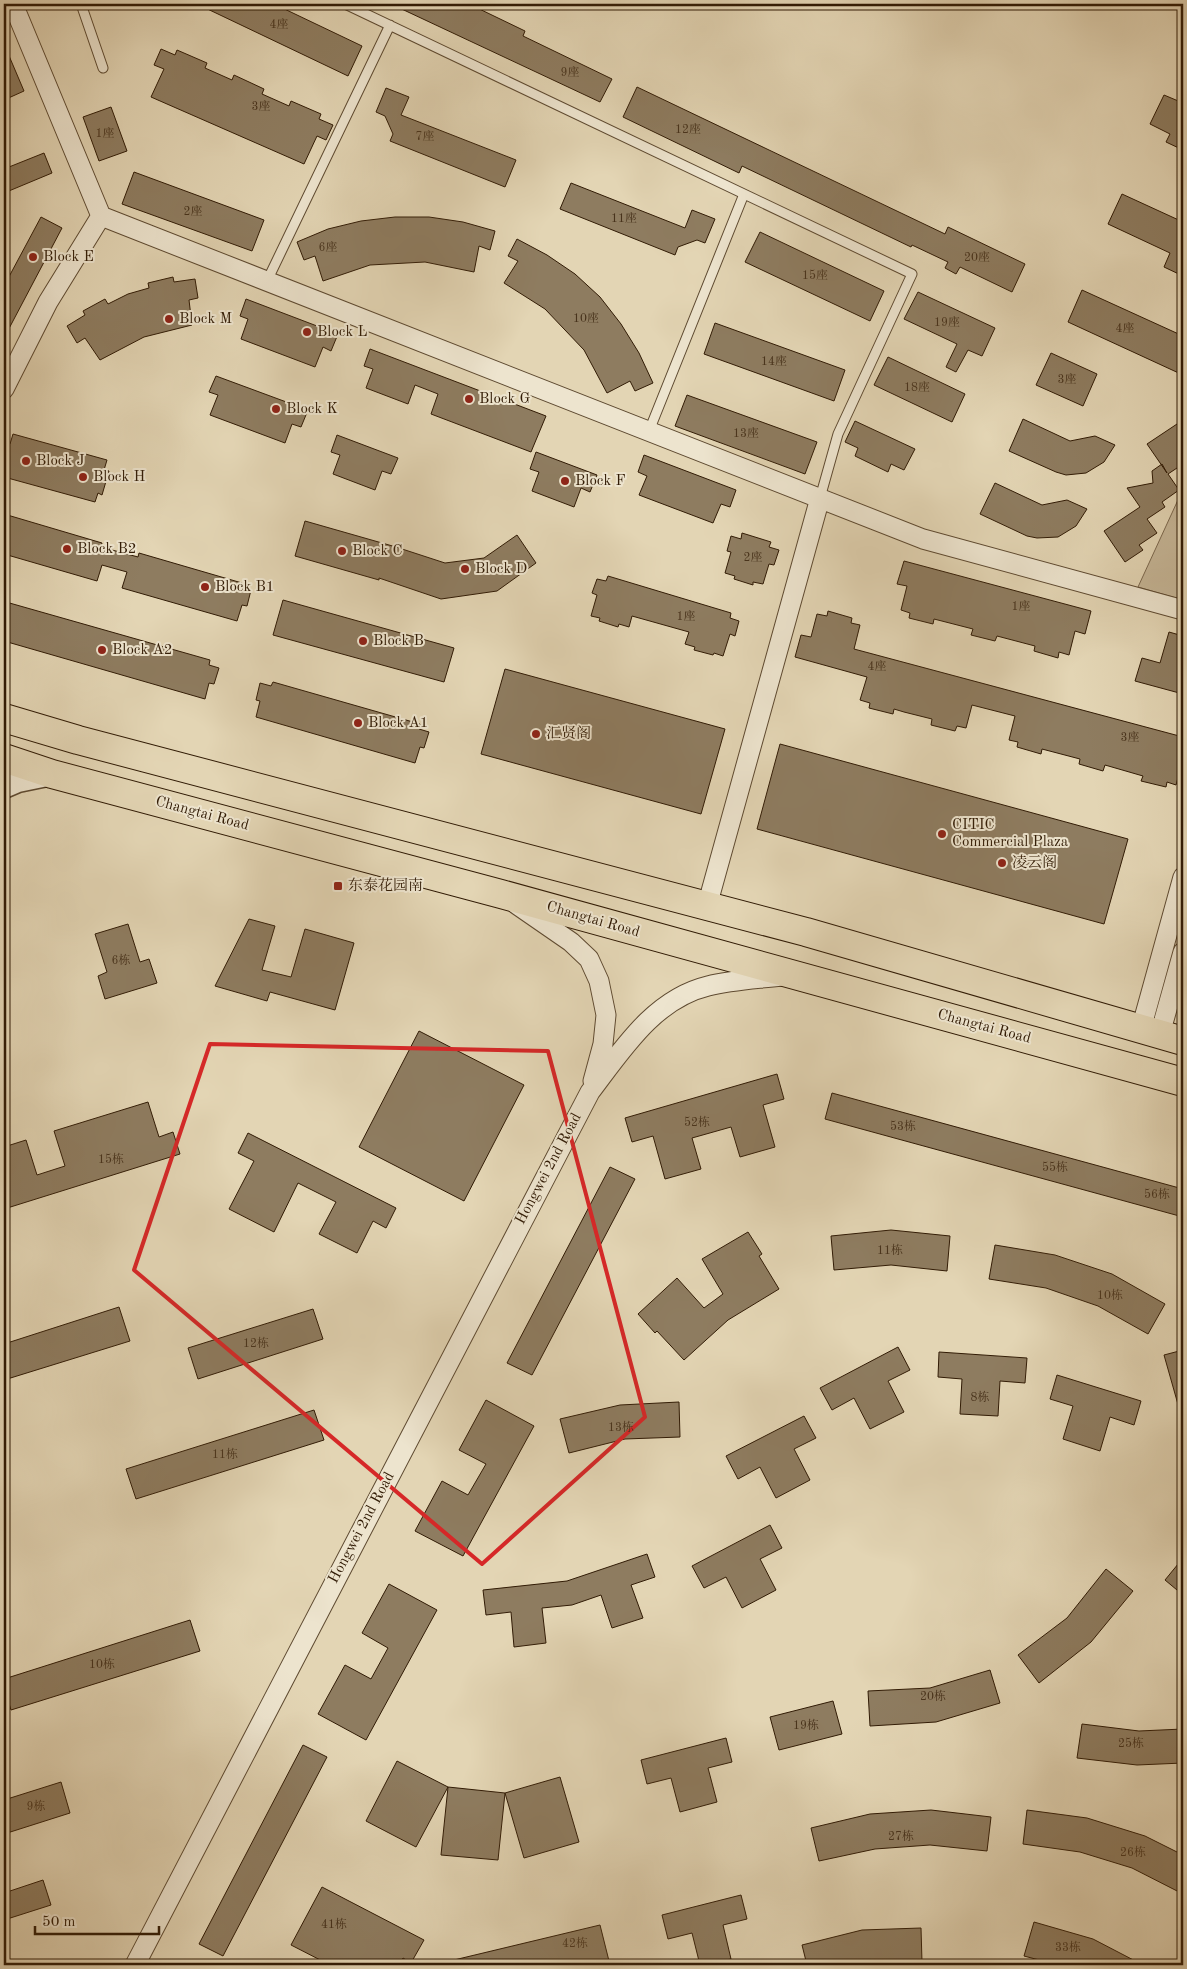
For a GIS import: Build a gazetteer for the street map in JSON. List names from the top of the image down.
{
  "streets": {
    "highway": ["Changtai Road"],
    "street": ["Hongwei 2nd Road"]
  },
  "places": {
    "other": [
      "Block E",
      "Block M",
      "Block L",
      "Block G",
      "Block K",
      "Block J",
      "Block H",
      "Block F",
      "Block B2",
      "Block C",
      "Block D",
      "Block B1",
      "Block B",
      "Block A2",
      "Block A1",
      "汇贤阁",
      "CITIC Commercial Plaza",
      "凌云阁"
    ],
    "transit": ["东泰花园南"]
  },
  "house_numbers": [
    "4座",
    "9座",
    "3座",
    "12座",
    "1座",
    "7座",
    "2座",
    "11座",
    "6座",
    "20座",
    "15座",
    "10座",
    "19座",
    "4座",
    "14座",
    "3座",
    "18座",
    "13座",
    "2座",
    "1座",
    "1座",
    "4座",
    "3座",
    "6栋",
    "52栋",
    "53栋",
    "15栋",
    "55栋",
    "56栋",
    "11栋",
    "10栋",
    "12栋",
    "8栋",
    "13栋",
    "11栋",
    "10栋",
    "20栋",
    "19栋",
    "25栋",
    "9栋",
    "27栋",
    "26栋",
    "41栋",
    "42栋",
    "33栋"
  ],
  "scale_bar": "50 m"
}
